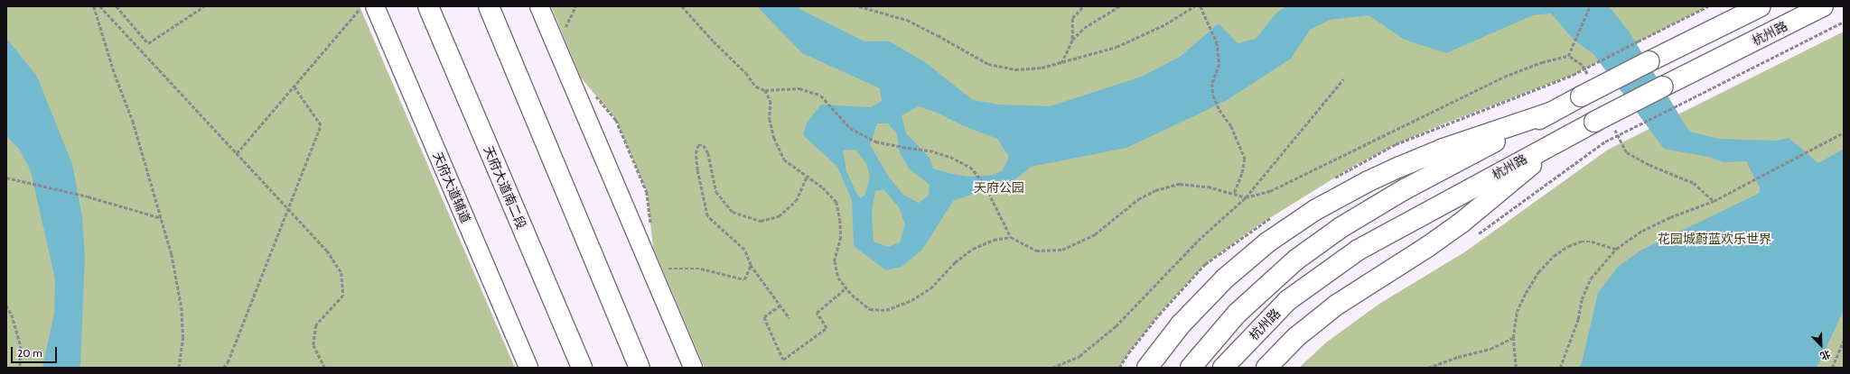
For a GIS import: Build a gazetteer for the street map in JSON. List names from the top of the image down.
{
  "streets": {
    "main road": ["杭州路", "天府大道南二段"],
    "street": ["天府大道辅道"]
  },
  "parks": ["天府公园", "花园城蔚蓝欢乐世界"],
  "scale_bar": "20 m",
  "north": "bottom right"
}
